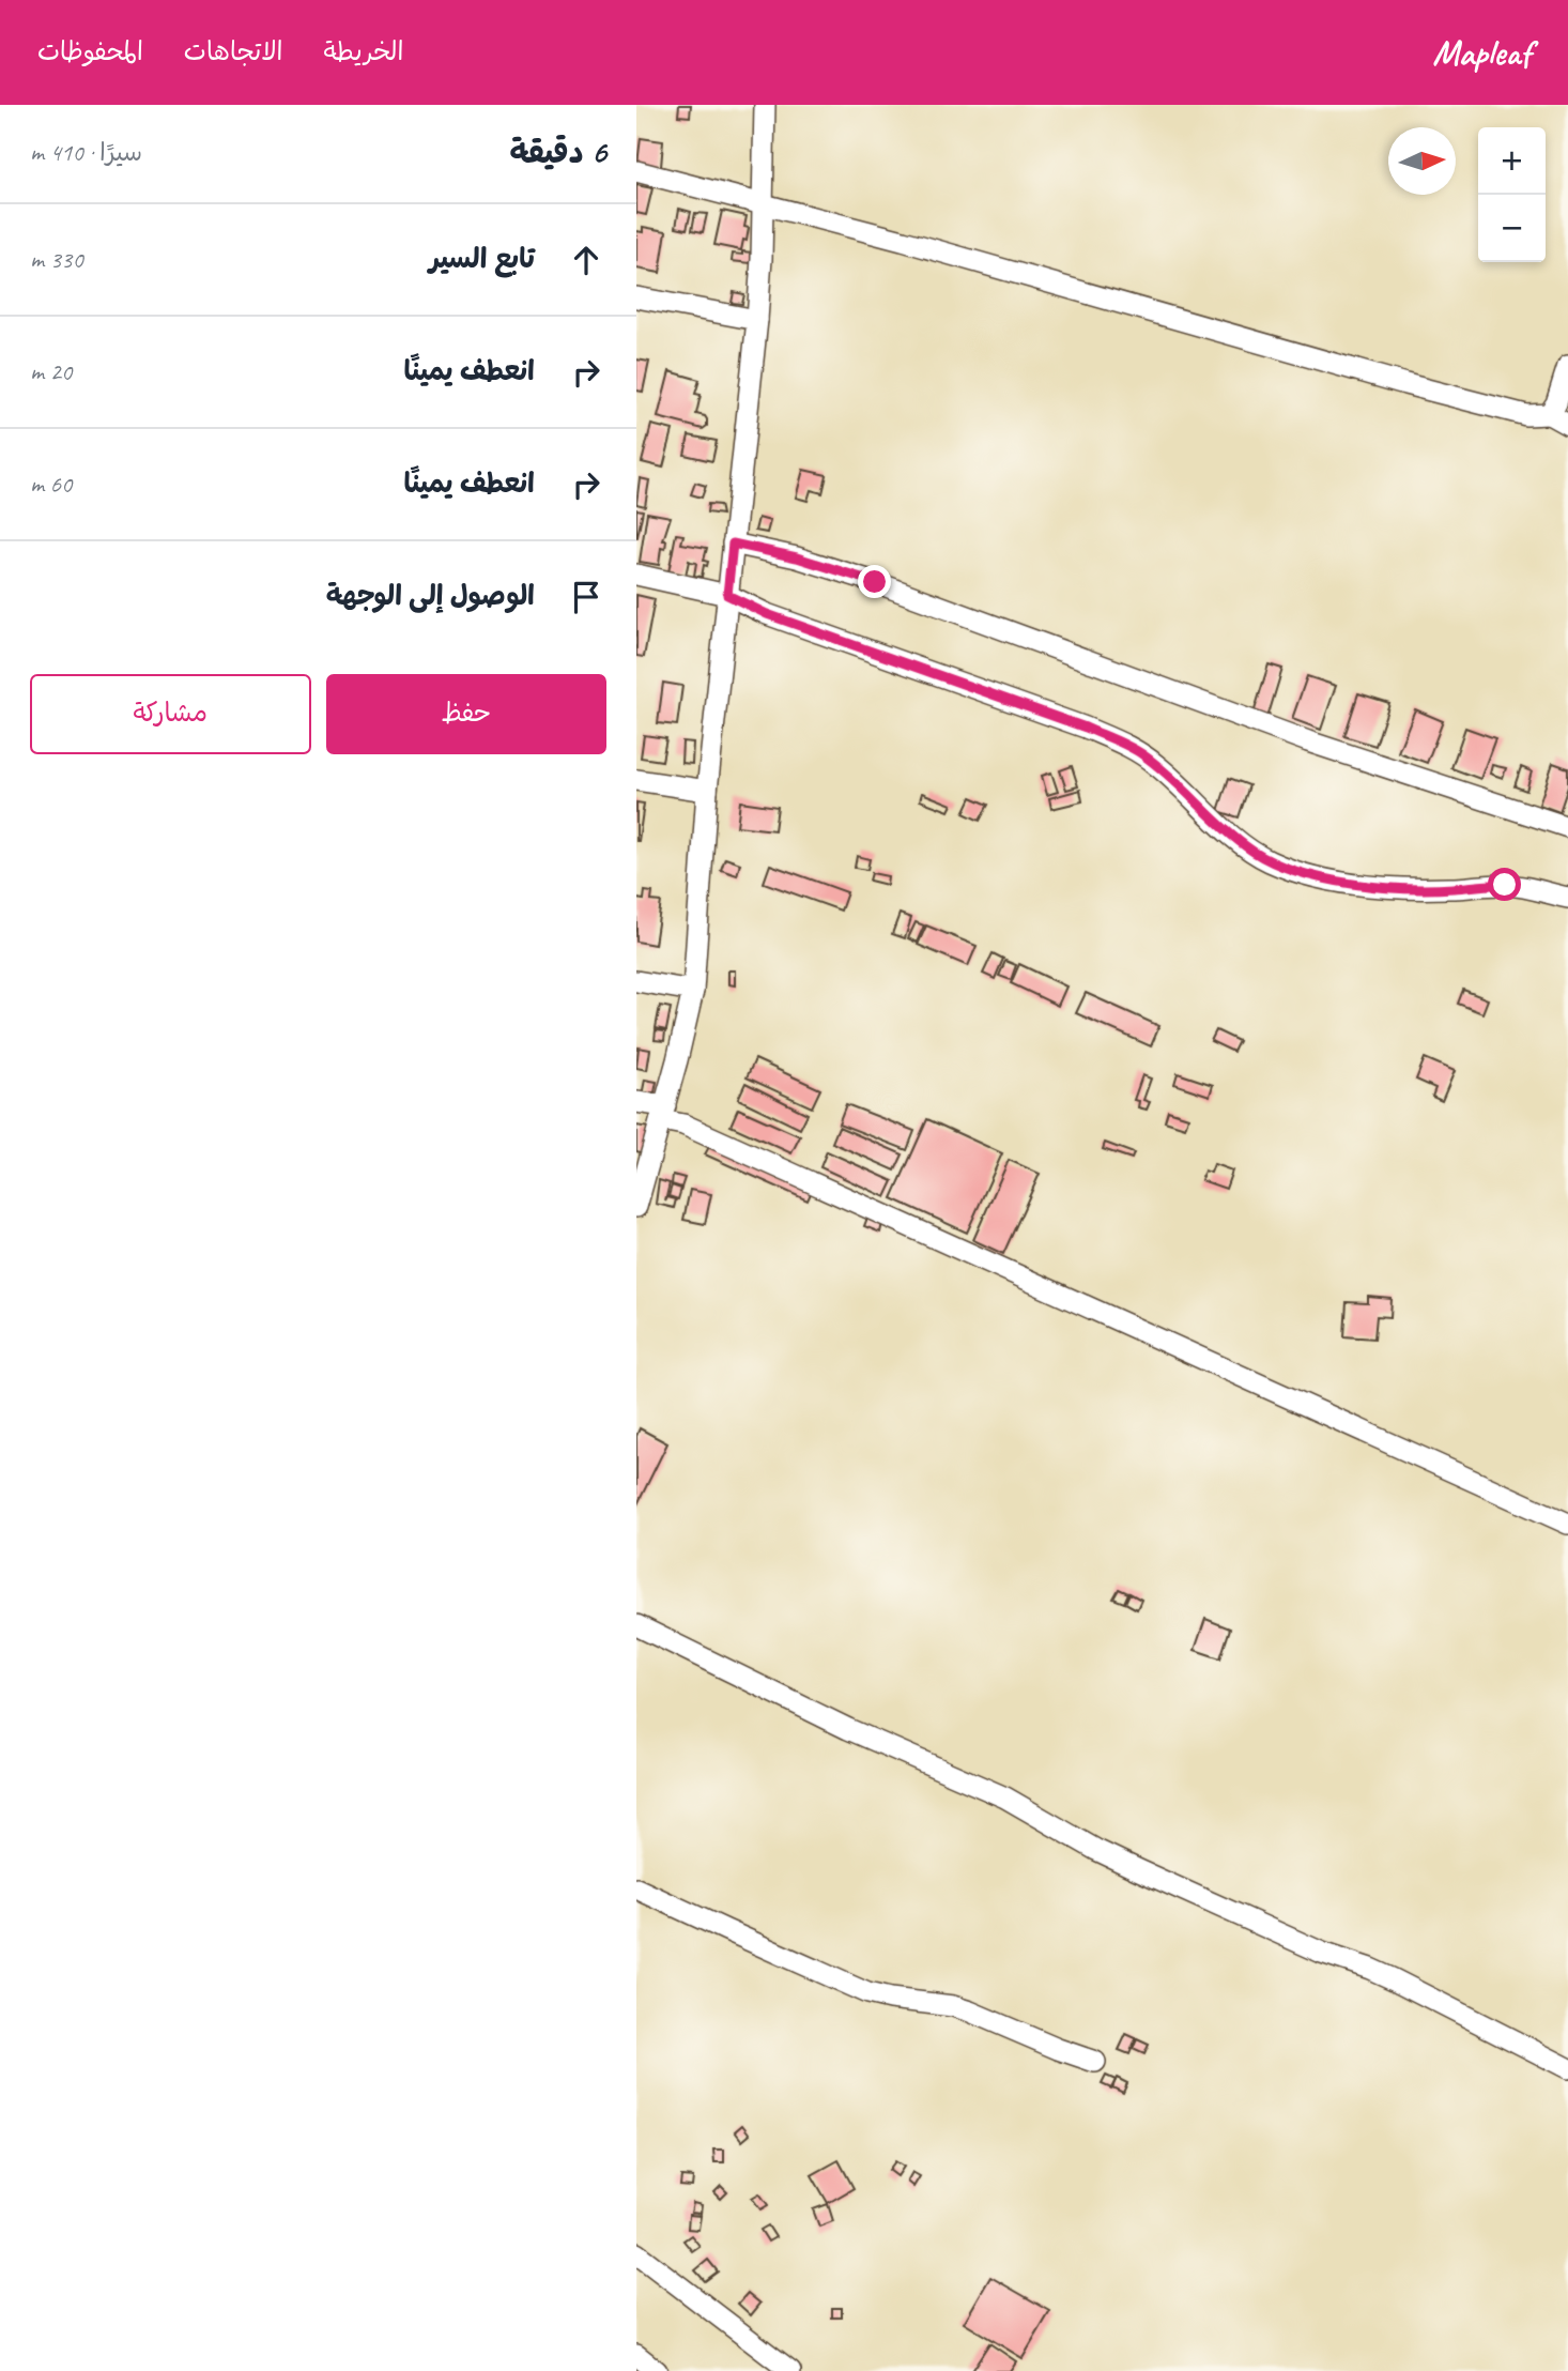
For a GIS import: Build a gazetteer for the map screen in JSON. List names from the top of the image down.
{
  "north": "right",
  "page": {
    "header": "Mapleaf",
    "nav": ["الخريطة", "الاتجاهات", "المحفوظات"],
    "heading": ["6 دقيقة", "سيرًا · 410 m"],
    "map_buttons": ["+", "−"],
    "list": [
      ["تابع السير", "330 m"],
      ["انعطف يمينًا", "20 m"],
      ["انعطف يمينًا", "60 m"],
      "الوصول إلى الوجهة"
    ],
    "buttons": ["حفظ", "مشاركة"]
  }
}
